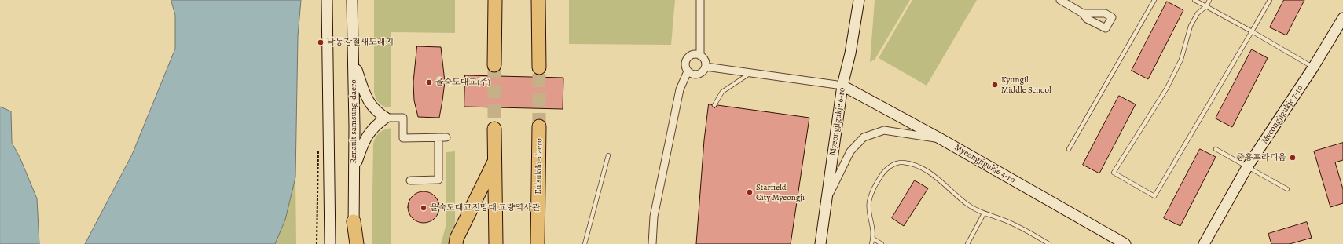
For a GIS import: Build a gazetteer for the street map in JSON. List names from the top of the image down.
{
  "streets": {
    "highway": ["Eulsukdo-daero"],
    "street": [
      "Myeongjigukje 7-ro",
      "Renault samsung-daero",
      "Myeongjigukje 6-ro",
      "Myeongjigukje 4-ro"
    ]
  },
  "crossings": [
    ["Myeongjigukje 6-ro", "Myeongjigukje 4-ro"]
  ],
  "places": [
    "낙동강철새도래지",
    "을숙도대교(주)",
    "Kyungil Middle School",
    "중흥프라디움",
    "Starfield City Myeongji",
    "을숙도대교전망대 교량역사관"
  ]
}
